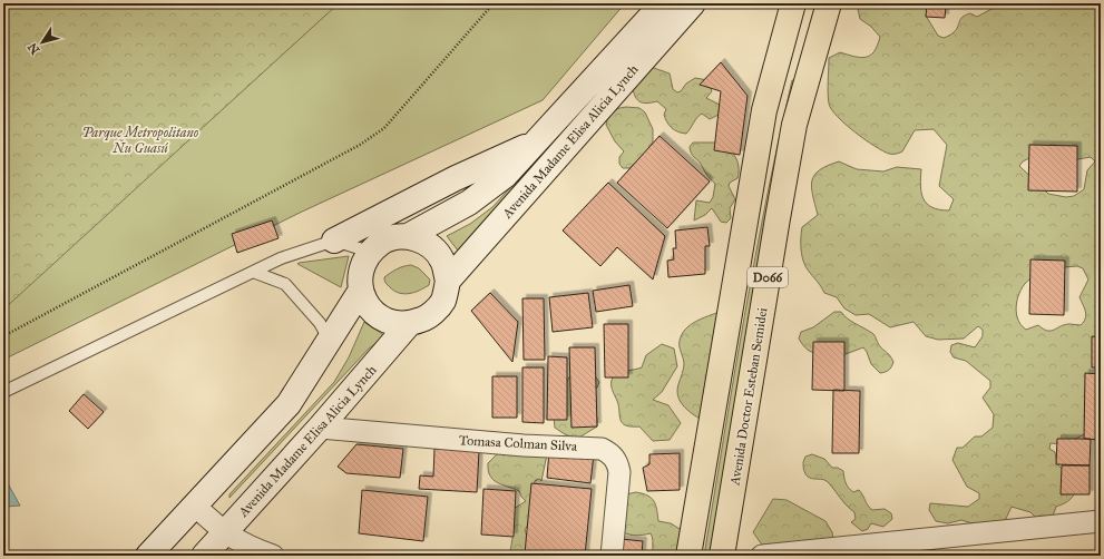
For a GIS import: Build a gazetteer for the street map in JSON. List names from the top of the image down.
{
  "streets": {
    "highway": ["D066", "Avenida Doctor Esteban Semidei"],
    "main road": ["Avenida Madame Elisa Alicia Lynch"],
    "street": ["Tomasa Colman Silva"]
  },
  "crossings": [
    ["Avenida Madame Elisa Alicia Lynch", "Tomasa Colman Silva"]
  ],
  "parks": ["Parque Metropolitano Ñu Guasú"],
  "north": "bottom left"
}
